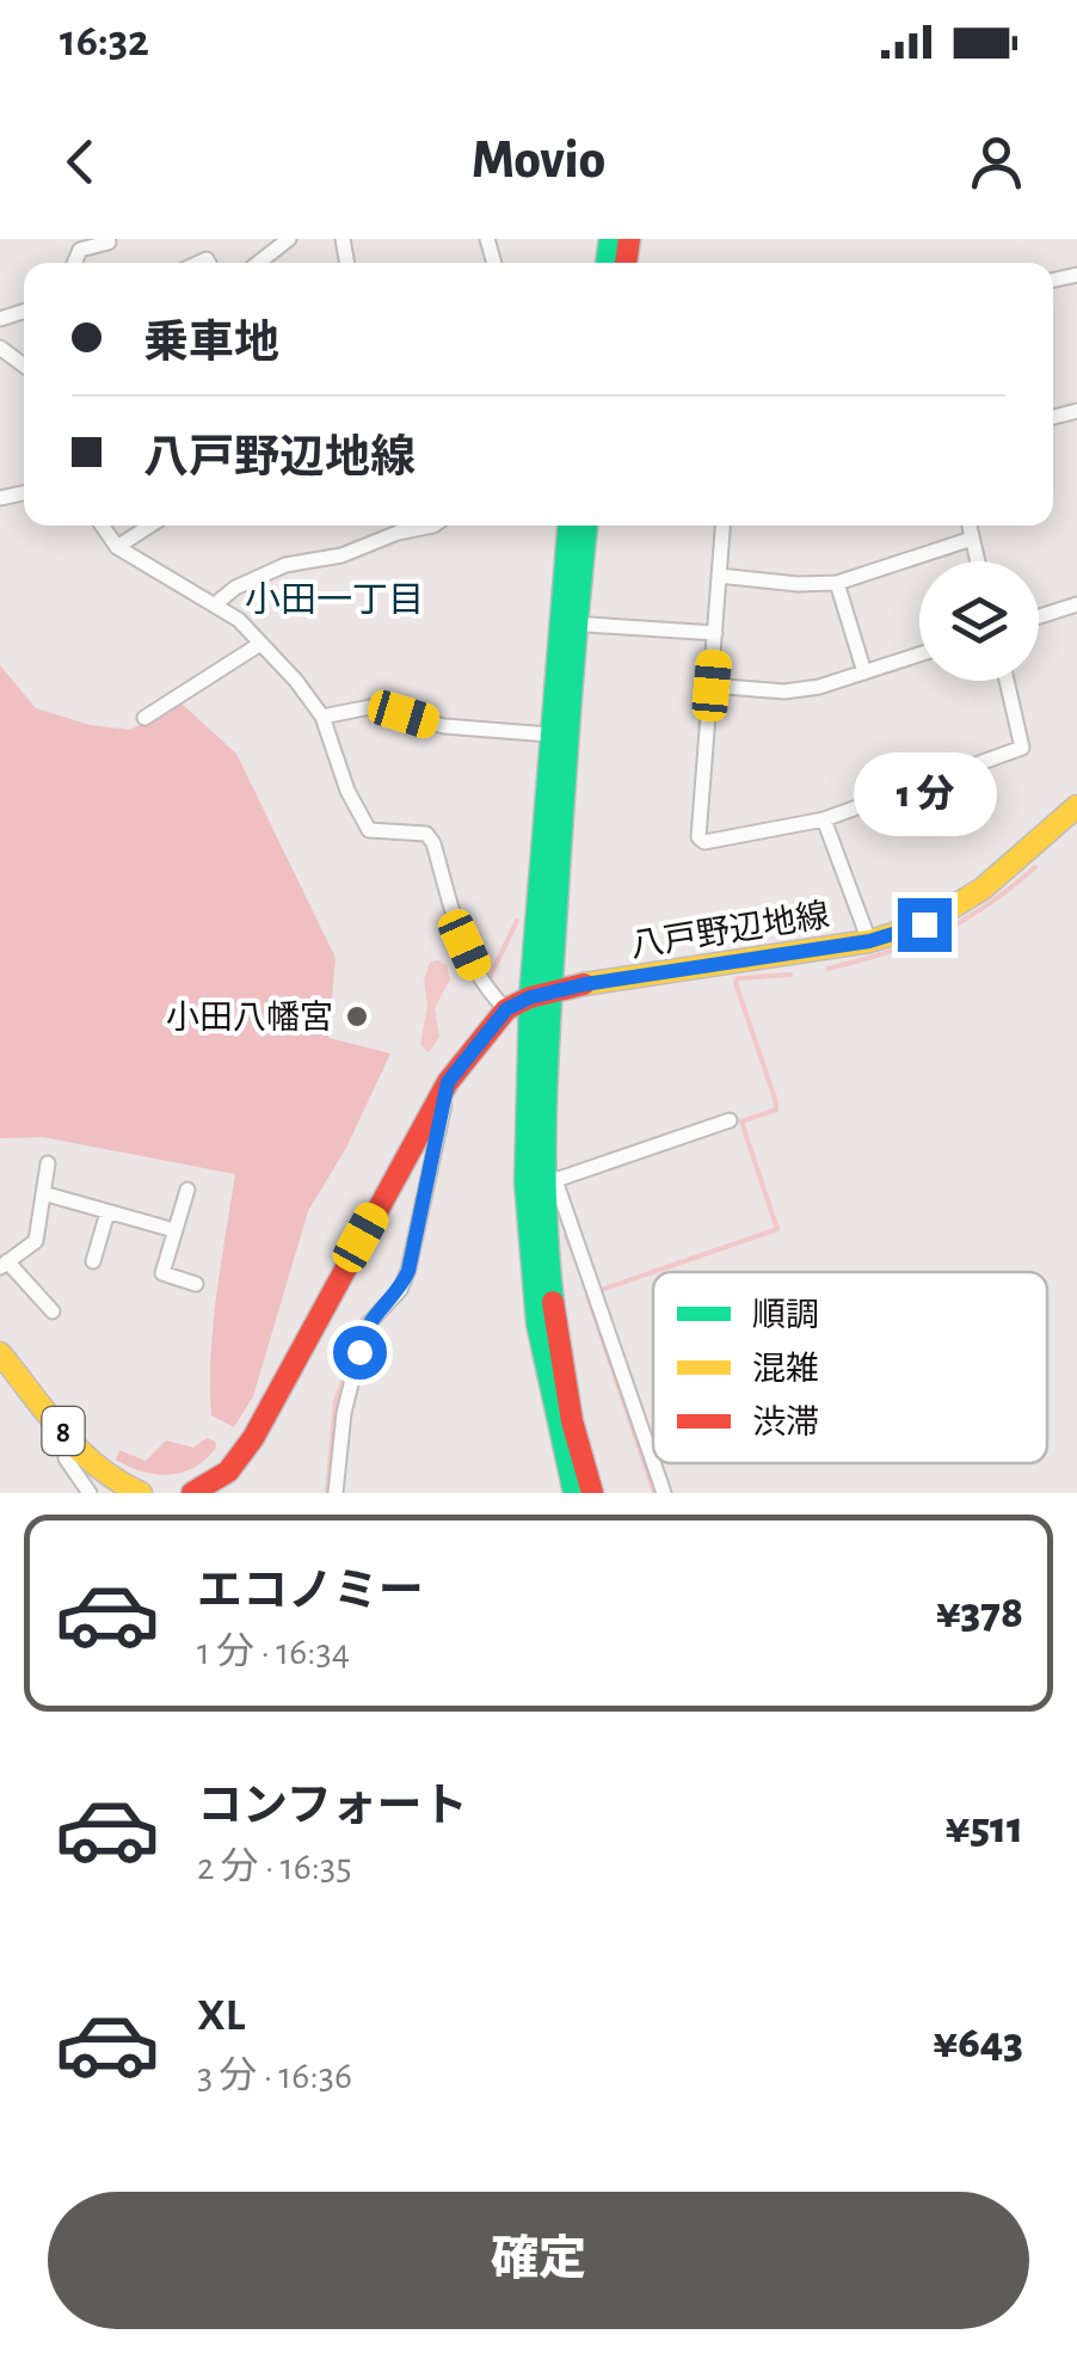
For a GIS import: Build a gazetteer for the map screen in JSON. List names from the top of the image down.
{
  "streets": {
    "street": ["八戸野辺地線", "8"]
  },
  "districts": ["小田一丁目"],
  "places": ["小田八幡宮"],
  "legend": ["順調", "混雑", "渋滞"],
  "page": {
    "status": "16:32",
    "header": "Movio",
    "banner": ["乗車地", "八戸野辺地線"],
    "bubble": "1 分",
    "list": [
      {
        "name": "エコノミー",
        "note": "1 分 · 16:34",
        "value": "¥378"
      },
      {
        "name": "コンフォート",
        "note": "2 分 · 16:35",
        "value": "¥511"
      },
      {
        "name": "XL",
        "note": "3 分 · 16:36",
        "value": "¥643"
      }
    ],
    "buttons": "確定"
  }
}
